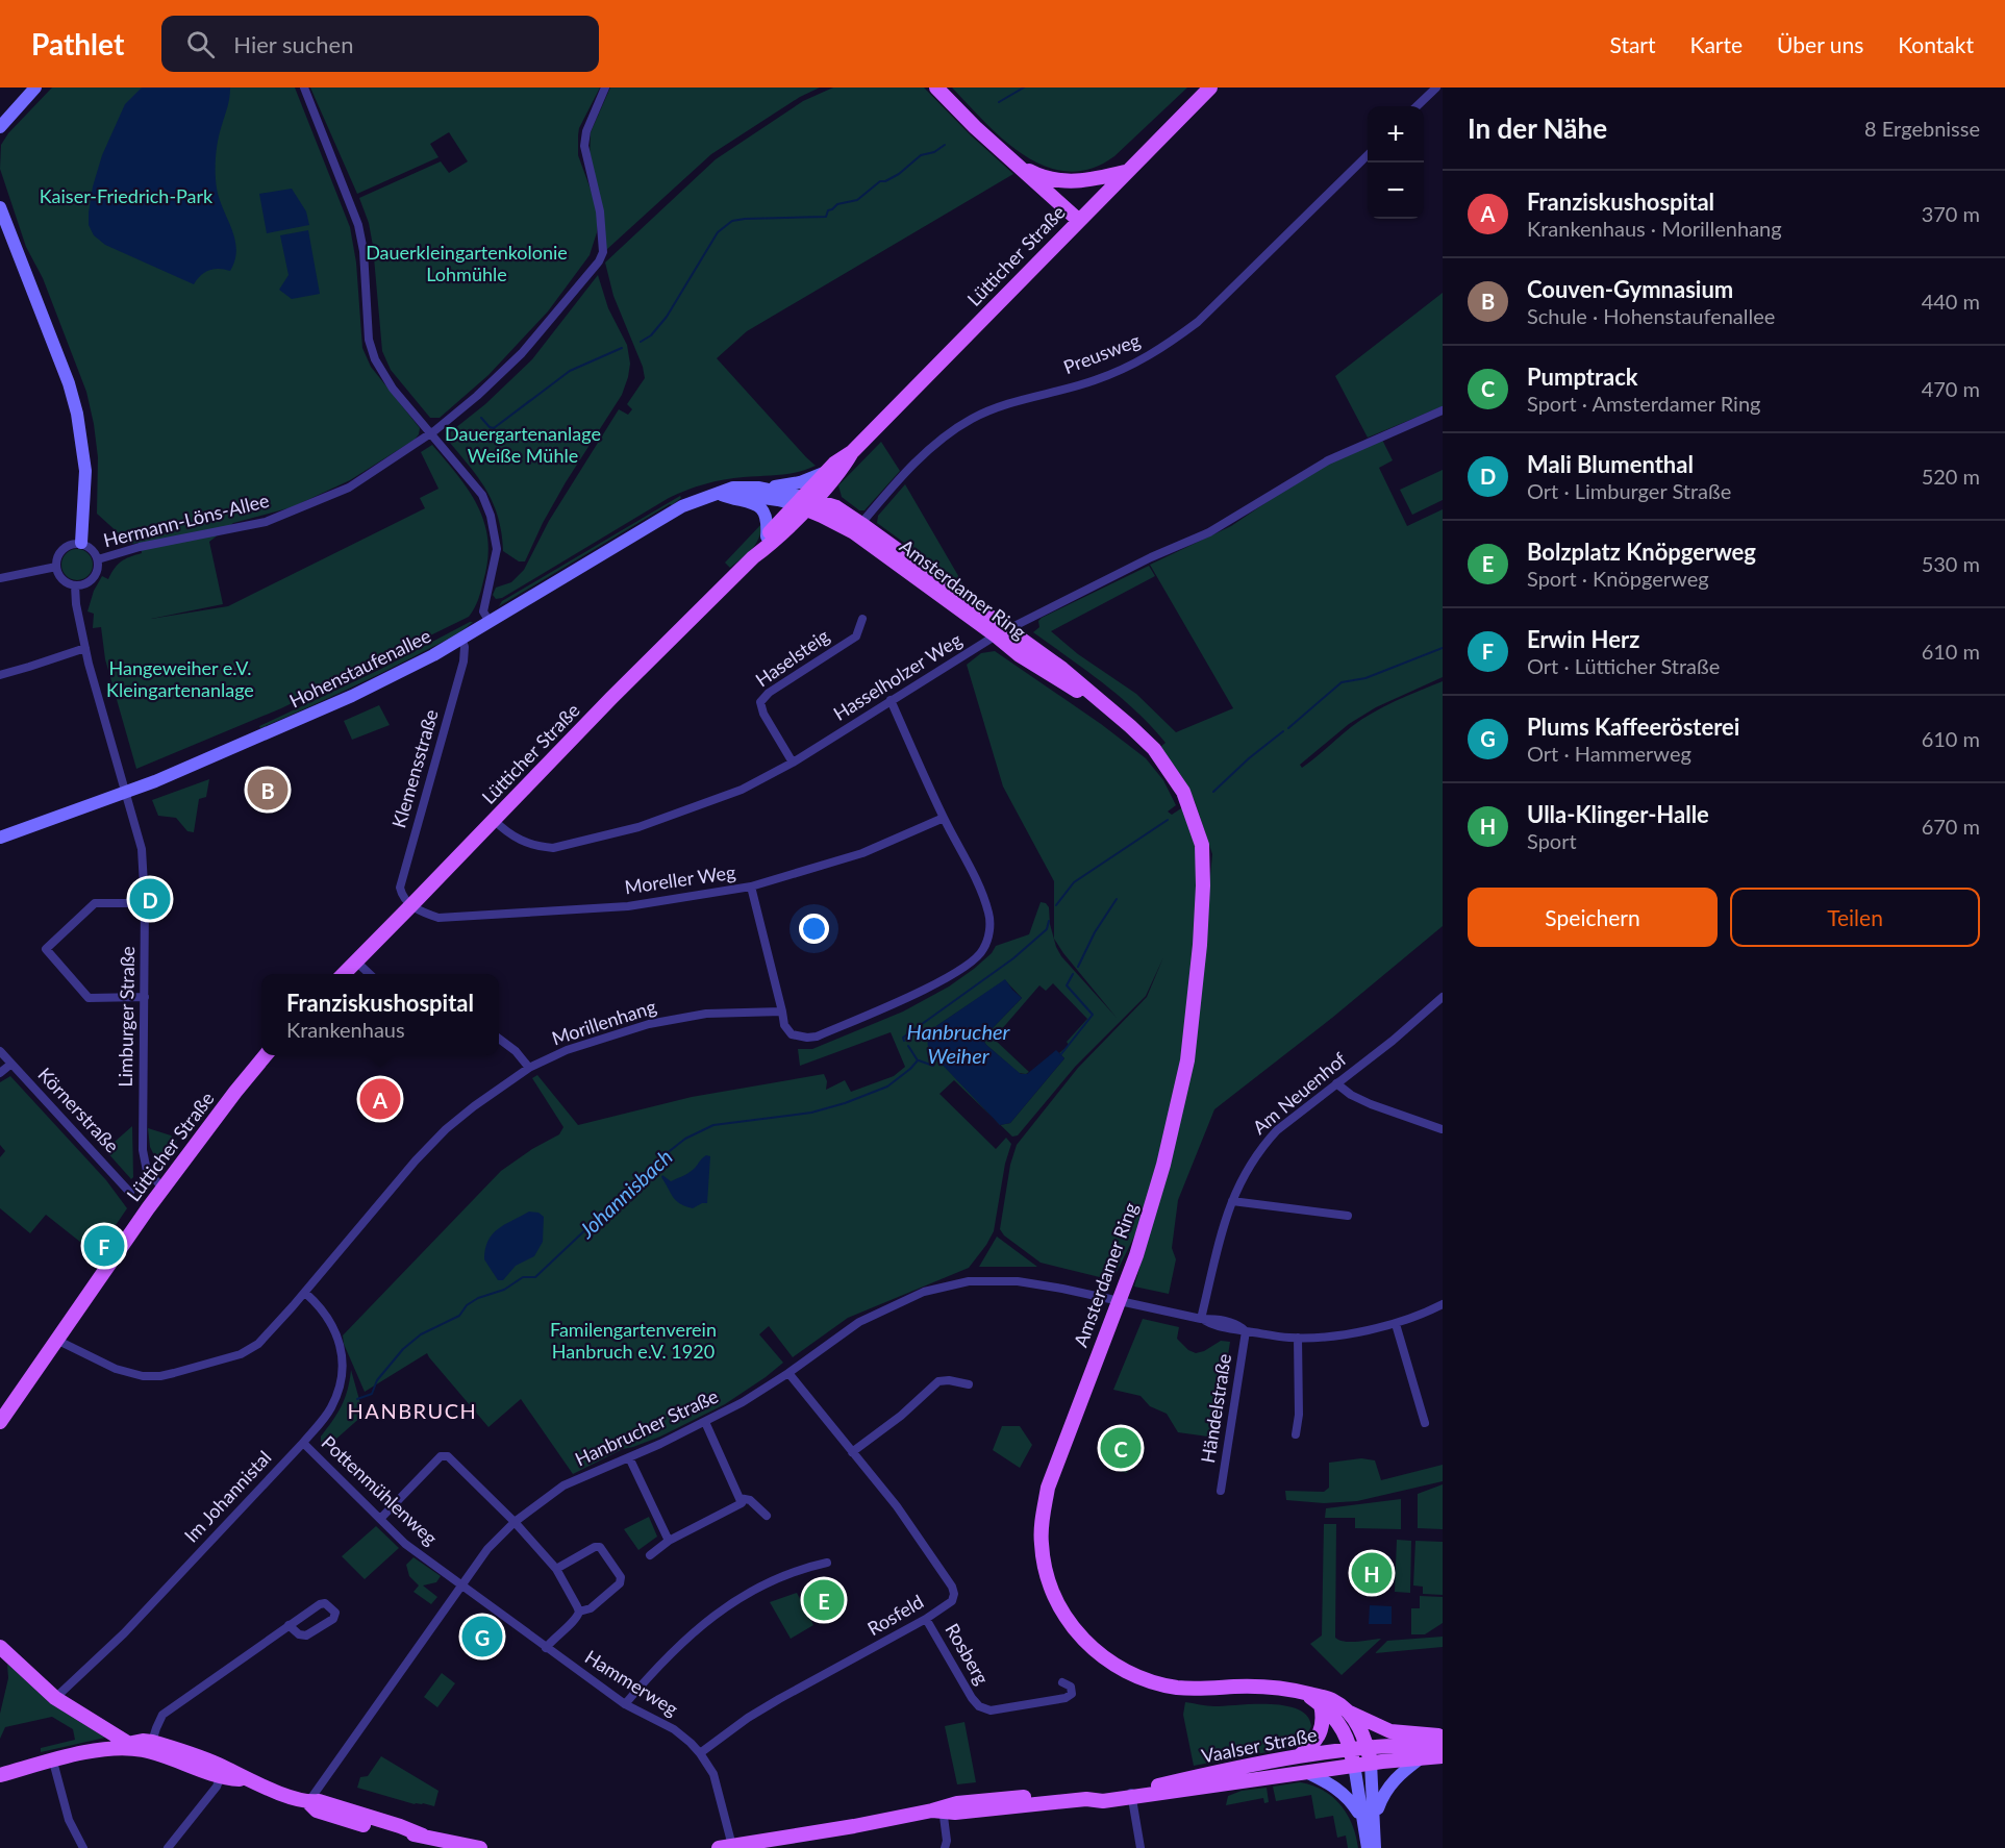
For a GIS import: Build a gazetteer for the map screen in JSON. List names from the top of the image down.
{
  "streets": {
    "main road": [
      "Lütticher Straße",
      "Amsterdamer Ring",
      "Hohenstaufenallee",
      "Vaalser Straße"
    ],
    "street": [
      "Preusweg",
      "Hermann-Löns-Allee",
      "Haselsteig",
      "Hasselholzer Weg",
      "Klemensstraße",
      "Moreller Weg",
      "Limburger Straße",
      "Morillenhang",
      "Am Neuenhof",
      "Körnerstraße",
      "Händelstraße",
      "Hanbrucher Straße",
      "Pottenmühlenweg",
      "Im Johannistal",
      "Rosfeld",
      "Rosberg",
      "Hammerweg"
    ]
  },
  "crossings": [
    ["Lütticher Straße", "Amsterdamer Ring"],
    ["Lütticher Straße", "Hohenstaufenallee"],
    ["Lütticher Straße", "Hasselholzer Weg"],
    ["Lütticher Straße", "Klemensstraße"],
    ["Lütticher Straße", "Moreller Weg"],
    ["Lütticher Straße", "Limburger Straße"],
    ["Lütticher Straße", "Morillenhang"],
    ["Preusweg", "Amsterdamer Ring"],
    ["Hermann-Löns-Allee", "Limburger Straße"],
    ["Amsterdamer Ring", "Hohenstaufenallee"],
    ["Amsterdamer Ring", "Hasselholzer Weg"],
    ["Amsterdamer Ring", "Hanbrucher Straße"],
    ["Amsterdamer Ring", "Vaalser Straße"],
    ["Haselsteig", "Hasselholzer Weg"],
    ["Hohenstaufenallee", "Klemensstraße"],
    ["Hohenstaufenallee", "Limburger Straße"],
    ["Klemensstraße", "Moreller Weg"],
    ["Morillenhang", "Im Johannistal"],
    ["Am Neuenhof", "Hanbrucher Straße"],
    ["Händelstraße", "Hanbrucher Straße"],
    ["Hanbrucher Straße", "Pottenmühlenweg"],
    ["Hanbrucher Straße", "Rosfeld"],
    ["Hanbrucher Straße", "Hammerweg"],
    ["Pottenmühlenweg", "Im Johannistal"],
    ["Pottenmühlenweg", "Hammerweg"],
    ["Rosfeld", "Rosberg"],
    ["Rosfeld", "Hammerweg"],
    ["Hammerweg", "Vaalser Straße"]
  ],
  "districts": ["HANBRUCH"],
  "water": ["Hanbrucher Weiher", "Johannisbach"],
  "parks": [
    "Kaiser-Friedrich-Park",
    "Dauerkleingartenkolonie Lohmühle",
    "Dauergartenanlage Weiße Mühle",
    "Hangeweiher e.V. Kleingartenanlage",
    "Familengartenverein Hanbruch e.V. 1920"
  ],
  "page": {
    "header": "Pathlet",
    "search": "Hier suchen",
    "nav": [
      "Start",
      "Karte",
      "Über uns",
      "Kontakt"
    ],
    "heading": ["In der Nähe", "8 Ergebnisse"],
    "map_buttons": ["+", "−"],
    "list": [
      {
        "mark": "A",
        "name": "Franziskushospital",
        "note": "Krankenhaus · Morillenhang",
        "value": "370 m"
      },
      {
        "mark": "B",
        "name": "Couven-Gymnasium",
        "note": "Schule · Hohenstaufenallee",
        "value": "440 m"
      },
      {
        "mark": "C",
        "name": "Pumptrack",
        "note": "Sport · Amsterdamer Ring",
        "value": "470 m"
      },
      {
        "mark": "D",
        "name": "Mali Blumenthal",
        "note": "Ort · Limburger Straße",
        "value": "520 m"
      },
      {
        "mark": "E",
        "name": "Bolzplatz Knöpgerweg",
        "note": "Sport · Knöpgerweg",
        "value": "530 m"
      },
      {
        "mark": "F",
        "name": "Erwin Herz",
        "note": "Ort · Lütticher Straße",
        "value": "610 m"
      },
      {
        "mark": "G",
        "name": "Plums Kaffeerösterei",
        "note": "Ort · Hammerweg",
        "value": "610 m"
      },
      {
        "mark": "H",
        "name": "Ulla-Klinger-Halle",
        "note": "Sport",
        "value": "670 m"
      }
    ],
    "pins": [
      "B",
      "D",
      "A",
      "F",
      "C",
      "H",
      "E",
      "G"
    ],
    "buttons": ["Speichern", "Teilen"],
    "popup": ["Franziskushospital", "Krankenhaus"]
  }
}
